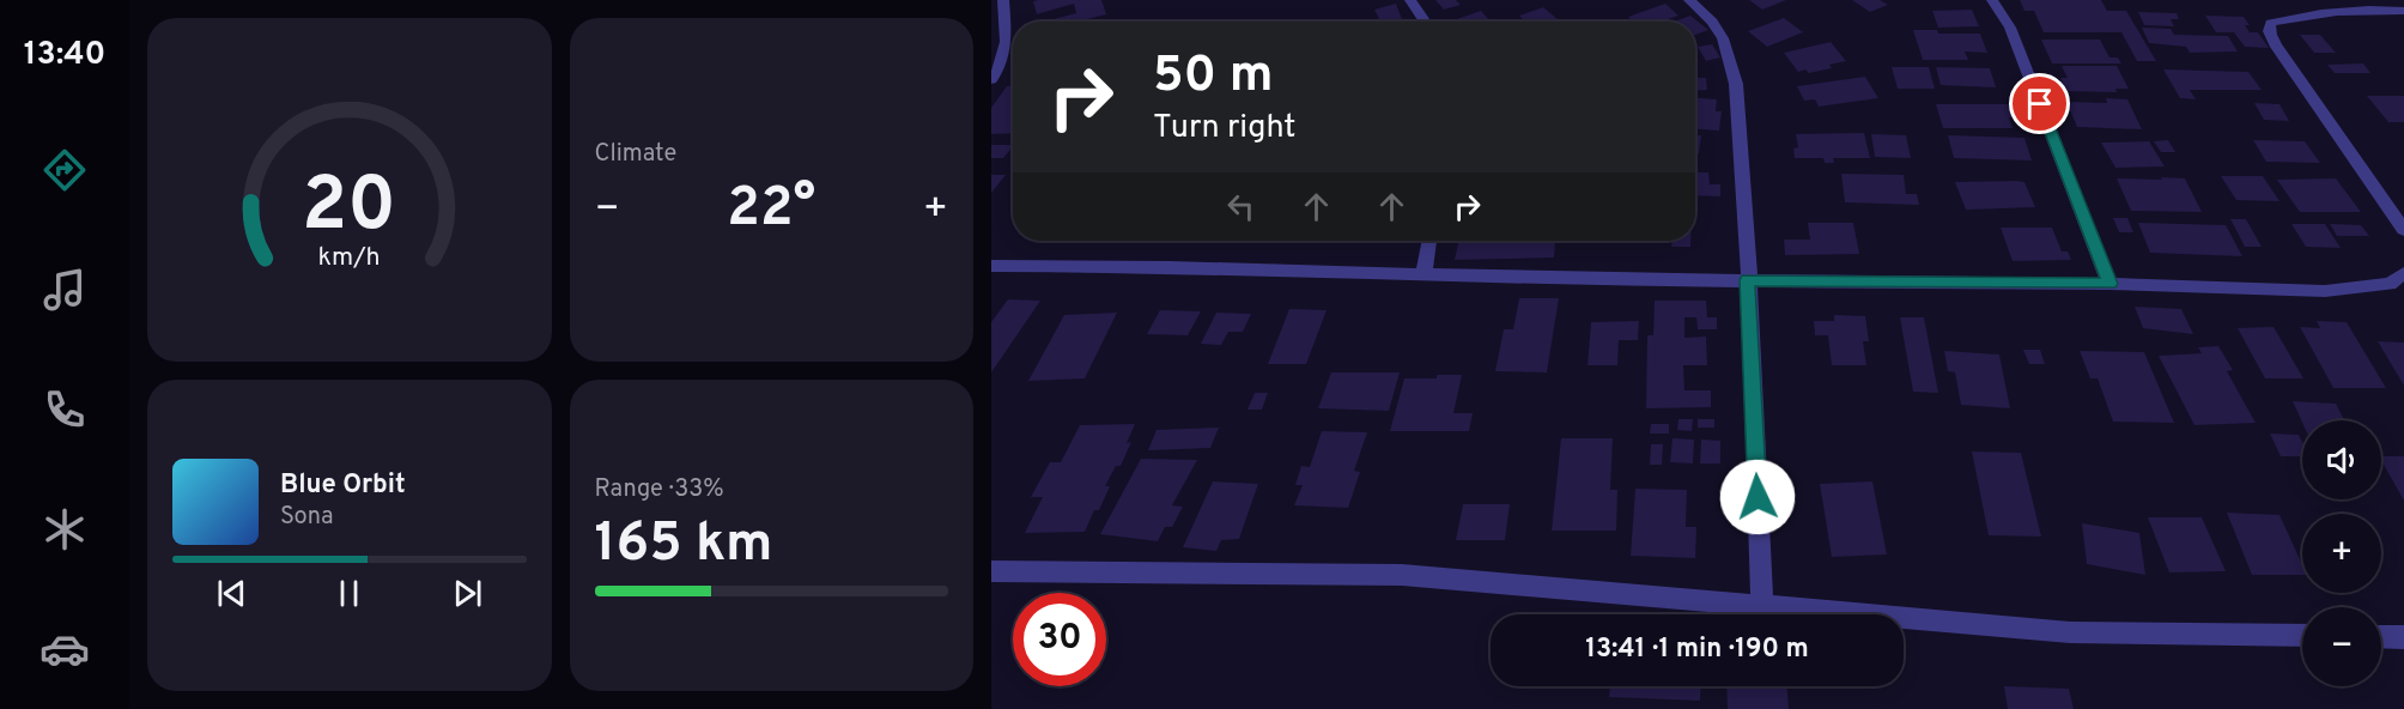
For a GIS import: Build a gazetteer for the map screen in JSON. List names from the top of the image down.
{
  "page": {
    "tabs": "13:40",
    "tile": [
      "Climate",
      ["Range · 33%", "165 km"]
    ],
    "turn": ["50 m", "Turn right"],
    "heat": ["−", "22°", "+"],
    "map_buttons": ["+", "−"],
    "song": ["Blue Orbit", "Sona"],
    "limit": "30",
    "trip": "13:41 · 1 min · 190 m",
    "gauge": ["20", "km/h"]
  }
}
